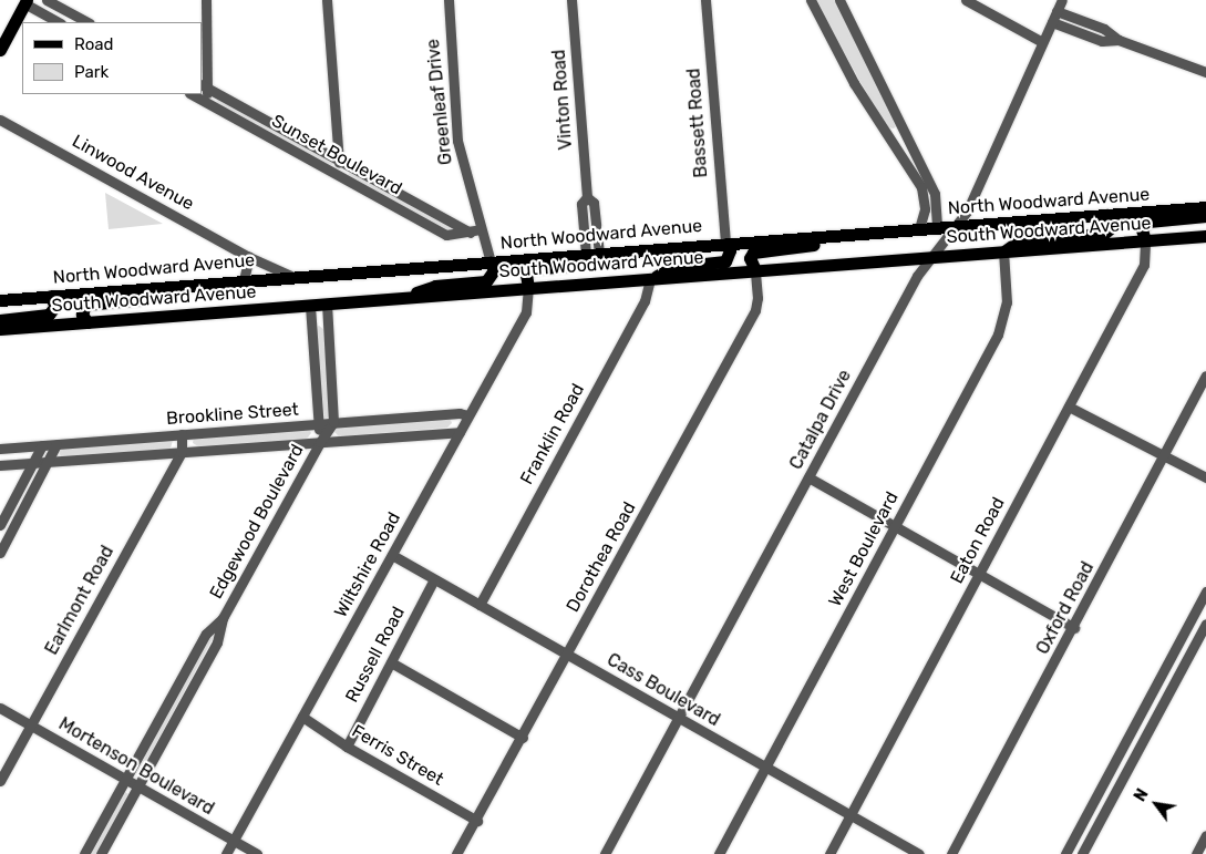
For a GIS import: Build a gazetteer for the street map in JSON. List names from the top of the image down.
{
  "streets": {
    "main road": ["North Woodward Avenue", "South Woodward Avenue"],
    "street": [
      "Vinton Road",
      "Greenleaf Drive",
      "Bassett Road",
      "Sunset Boulevard",
      "Linwood Avenue",
      "Brookline Street",
      "Catalpa Drive",
      "Franklin Road",
      "Edgewood Boulevard",
      "Eaton Road",
      "West Boulevard",
      "Dorothea Road",
      "Wiltshire Road",
      "Earlmont Road",
      "Oxford Road",
      "Russell Road",
      "Cass Boulevard",
      "Ferris Street",
      "Mortenson Boulevard"
    ]
  },
  "crossings": [
    ["Vinton Road", "North Woodward Avenue"],
    ["Greenleaf Drive", "Sunset Boulevard"],
    ["Greenleaf Drive", "North Woodward Avenue"],
    ["Bassett Road", "North Woodward Avenue"],
    ["Linwood Avenue", "North Woodward Avenue"],
    ["North Woodward Avenue", "Catalpa Drive"],
    ["South Woodward Avenue", "Catalpa Drive"],
    ["South Woodward Avenue", "Franklin Road"],
    ["South Woodward Avenue", "Edgewood Boulevard"],
    ["South Woodward Avenue", "Eaton Road"],
    ["South Woodward Avenue", "West Boulevard"],
    ["South Woodward Avenue", "Dorothea Road"],
    ["South Woodward Avenue", "Wiltshire Road"],
    ["Brookline Street", "Edgewood Boulevard"],
    ["Brookline Street", "Wiltshire Road"],
    ["Brookline Street", "Earlmont Road"],
    ["Catalpa Drive", "Cass Boulevard"],
    ["Franklin Road", "Cass Boulevard"],
    ["Edgewood Boulevard", "Mortenson Boulevard"],
    ["Eaton Road", "Cass Boulevard"],
    ["West Boulevard", "Cass Boulevard"],
    ["Dorothea Road", "Cass Boulevard"],
    ["Dorothea Road", "Ferris Street"],
    ["Wiltshire Road", "Cass Boulevard"],
    ["Wiltshire Road", "Ferris Street"],
    ["Wiltshire Road", "Mortenson Boulevard"],
    ["Earlmont Road", "Mortenson Boulevard"],
    ["Russell Road", "Cass Boulevard"],
    ["Russell Road", "Ferris Street"]
  ],
  "legend": ["Road", "Park"],
  "north": "top left"
}
